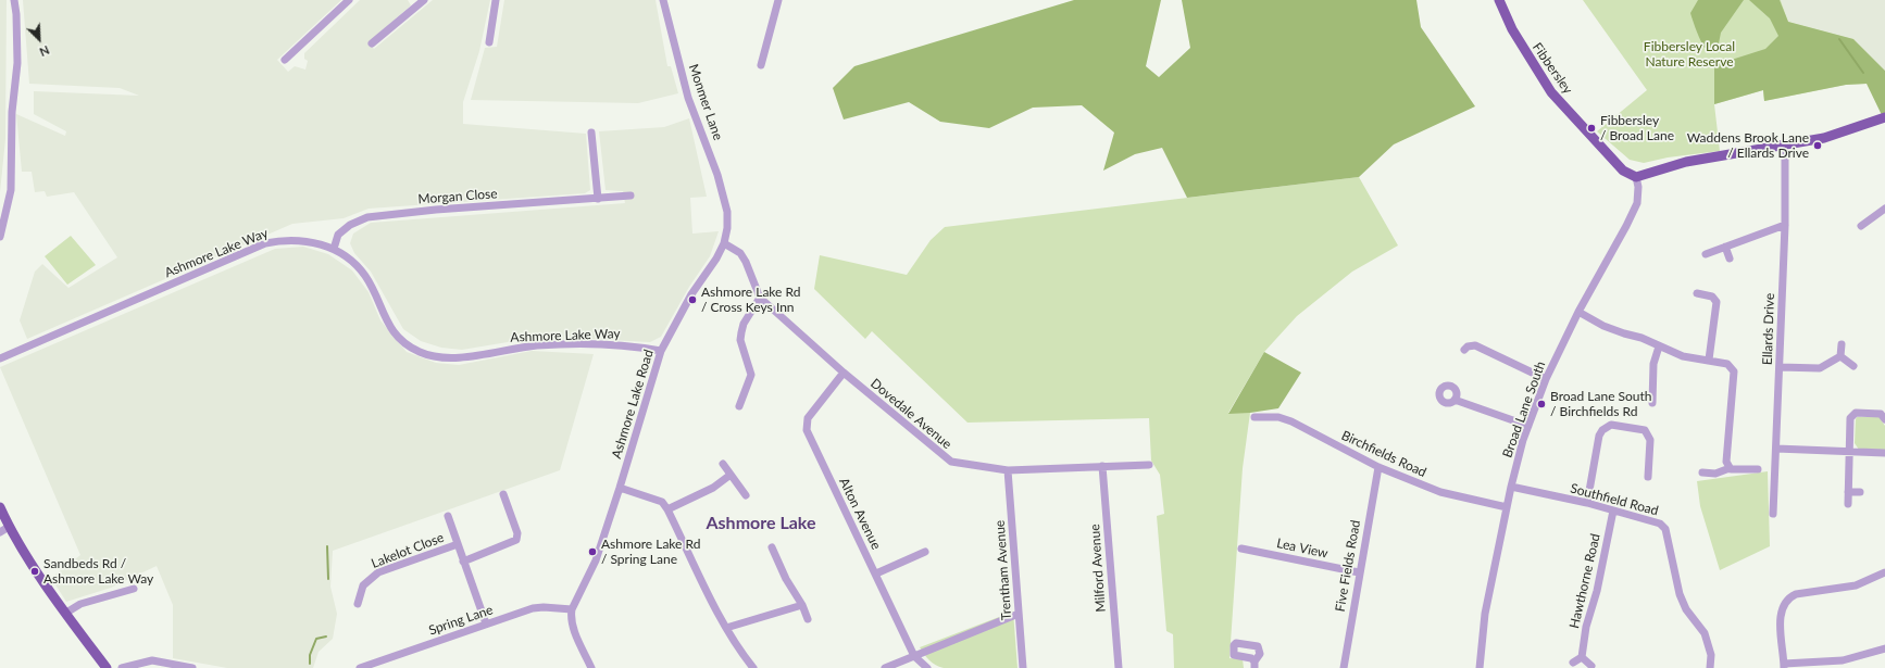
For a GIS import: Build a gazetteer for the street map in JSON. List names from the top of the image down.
{
  "streets": {
    "main road": ["Fibbersley"],
    "street": [
      "Monmer Lane",
      "Morgan Close",
      "Ashmore Lake Way",
      "Ellards Drive",
      "Ashmore Lake Road",
      "Broad Lane South",
      "Dovedale Avenue",
      "Birchfields Road",
      "Southfield Road",
      "Alton Avenue",
      "Lea View",
      "Lakelot Close",
      "Five Fields Road",
      "Milford Avenue",
      "Trentham Avenue",
      "Hawthorne Road",
      "Spring Lane"
    ]
  },
  "crossings": [
    ["Fibbersley", "Broad Lane South"],
    ["Monmer Lane", "Ashmore Lake Road"],
    ["Morgan Close", "Ashmore Lake Way"],
    ["Ashmore Lake Way", "Ashmore Lake Road"],
    ["Ashmore Lake Road", "Dovedale Avenue"],
    ["Ashmore Lake Road", "Spring Lane"],
    ["Broad Lane South", "Birchfields Road"],
    ["Broad Lane South", "Southfield Road"],
    ["Dovedale Avenue", "Alton Avenue"],
    ["Dovedale Avenue", "Milford Avenue"],
    ["Dovedale Avenue", "Trentham Avenue"],
    ["Birchfields Road", "Five Fields Road"],
    ["Southfield Road", "Hawthorne Road"],
    ["Lea View", "Five Fields Road"]
  ],
  "districts": ["Ashmore Lake"],
  "parks": ["Fibbersley Local Nature Reserve"],
  "places": [
    "Fibbersley / Broad Lane",
    "Waddens Brook Lane / Ellards Drive",
    "Ashmore Lake Rd / Cross Keys Inn",
    "Broad Lane South / Birchfields Rd",
    "Ashmore Lake Rd / Spring Lane",
    "Sandbeds Rd / Ashmore Lake Way"
  ],
  "north": "bottom right"
}
